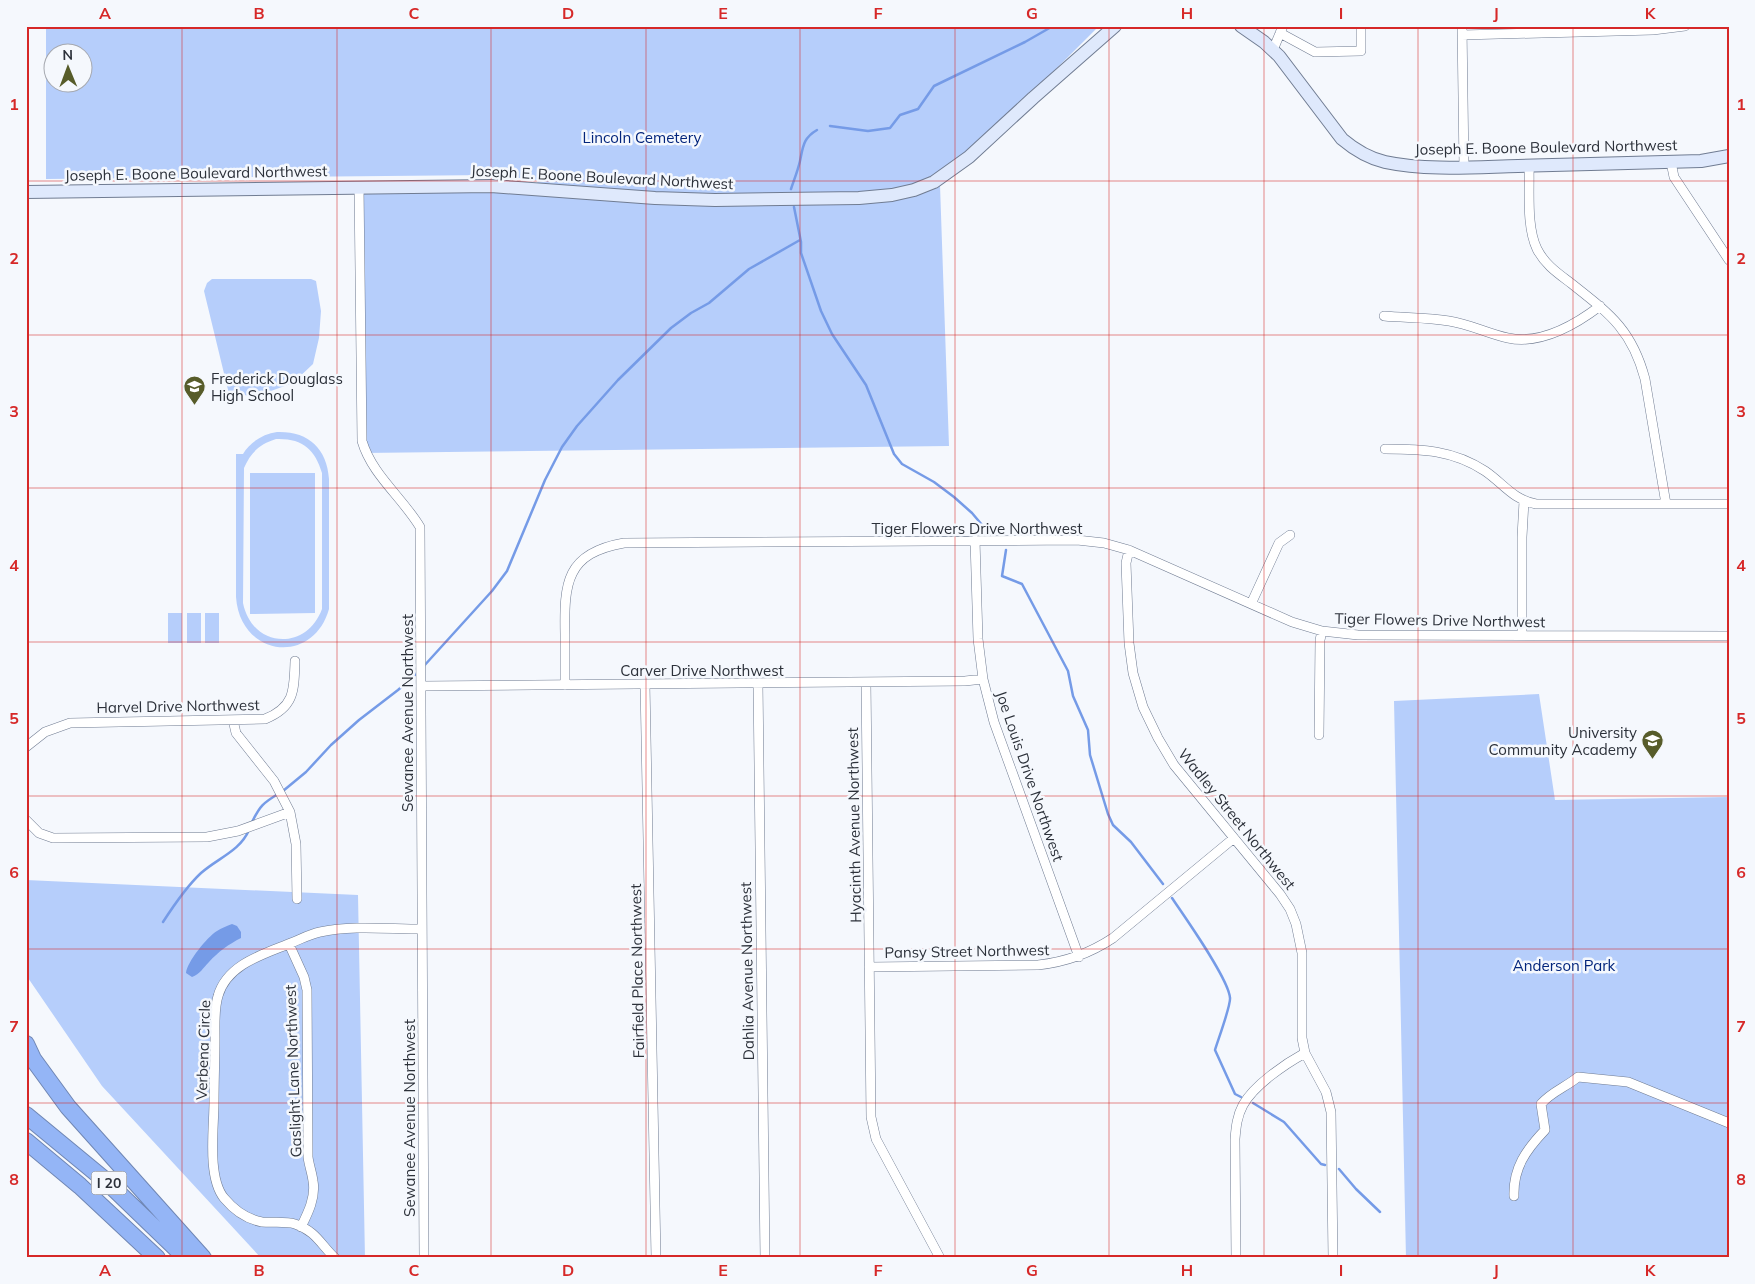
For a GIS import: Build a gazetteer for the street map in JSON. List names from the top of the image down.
{
  "streets": {
    "highway": ["I 20"],
    "main road": ["Joseph E. Boone Boulevard Northwest"],
    "street": [
      "Tiger Flowers Drive Northwest",
      "Carver Drive Northwest",
      "Harvel Drive Northwest",
      "Sewanee Avenue Northwest",
      "Joe Louis Drive Northwest",
      "Wadley Street Northwest",
      "Hyacinth Avenue Northwest",
      "Pansy Street Northwest",
      "Fairfield Place Northwest",
      "Dahlia Avenue Northwest",
      "Verbena Circle",
      "Gaslight Lane Northwest"
    ]
  },
  "crossings": [
    ["Joseph E. Boone Boulevard Northwest", "Sewanee Avenue Northwest"],
    ["Tiger Flowers Drive Northwest", "Carver Drive Northwest"],
    ["Tiger Flowers Drive Northwest", "Joe Louis Drive Northwest"],
    ["Tiger Flowers Drive Northwest", "Wadley Street Northwest"],
    ["Carver Drive Northwest", "Sewanee Avenue Northwest"],
    ["Carver Drive Northwest", "Joe Louis Drive Northwest"],
    ["Carver Drive Northwest", "Hyacinth Avenue Northwest"],
    ["Carver Drive Northwest", "Fairfield Place Northwest"],
    ["Carver Drive Northwest", "Dahlia Avenue Northwest"],
    ["Sewanee Avenue Northwest", "Verbena Circle"],
    ["Joe Louis Drive Northwest", "Pansy Street Northwest"],
    ["Wadley Street Northwest", "Pansy Street Northwest"],
    ["Hyacinth Avenue Northwest", "Pansy Street Northwest"],
    ["Verbena Circle", "Gaslight Lane Northwest"]
  ],
  "parks": ["Lincoln Cemetery", "Anderson Park"],
  "places": {
    "school or university": ["Frederick Douglass High School", "University Community Academy"]
  },
  "north": "top",
  "grid": {
    "columns": [
      "A",
      "B",
      "C",
      "D",
      "E",
      "F",
      "G",
      "H",
      "I",
      "J",
      "K"
    ],
    "rows": [
      "1",
      "2",
      "3",
      "4",
      "5",
      "6",
      "7",
      "8"
    ]
  }
}
